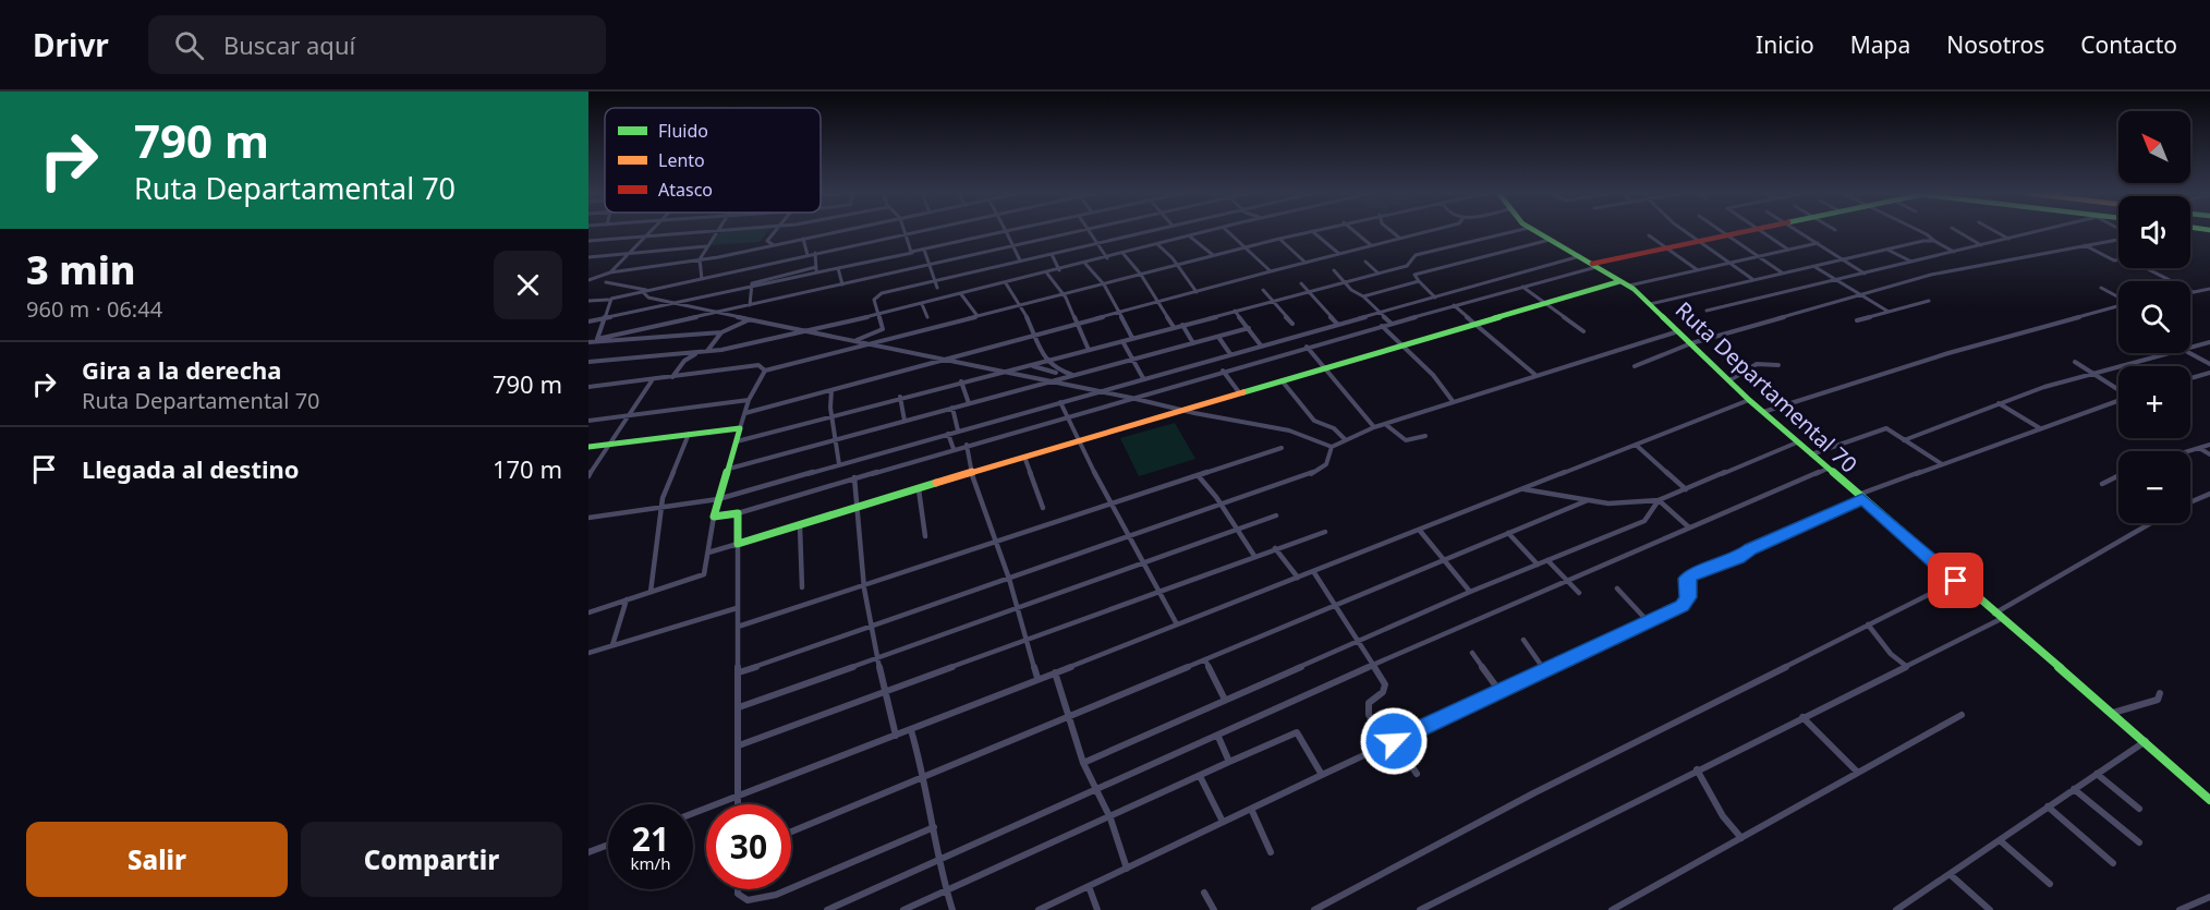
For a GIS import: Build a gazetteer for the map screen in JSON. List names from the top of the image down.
{
  "streets": {
    "street": ["Ruta Departamental 70"]
  },
  "legend": ["Fluido", "Lento", "Atasco"],
  "north": "top left",
  "page": {
    "header": "Drivr",
    "search": "Buscar aquí",
    "nav": [
      "Inicio",
      "Mapa",
      "Nosotros",
      "Contacto"
    ],
    "turn": ["790 m", "Ruta Departamental 70"],
    "map_buttons": ["+", "−"],
    "heading": ["3 min", "960 m · 06:44"],
    "list": [
      {
        "name": "Gira a la derecha",
        "note": "Ruta Departamental 70",
        "value": "790 m"
      },
      {
        "name": "Llegada al destino",
        "value": "170 m"
      }
    ],
    "speed": "21 km/h",
    "limit": "30",
    "buttons": ["Salir", "Compartir"]
  }
}
